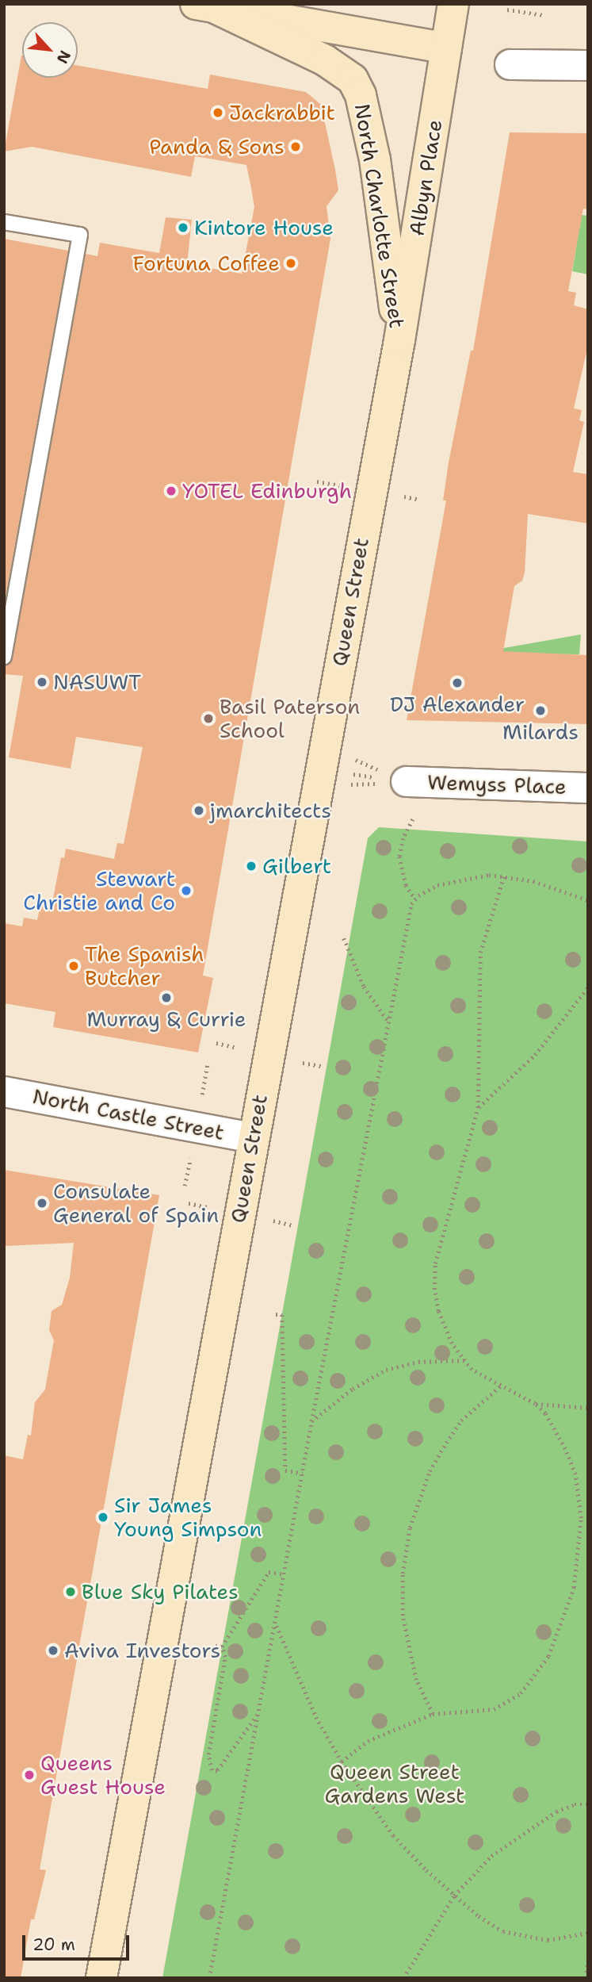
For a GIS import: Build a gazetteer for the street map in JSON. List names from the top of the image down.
{
  "streets": {
    "street": [
      "Albyn Place",
      "North Charlotte Street",
      "Queen Street",
      "Wemyss Place",
      "North Castle Street"
    ]
  },
  "crossings": [
    ["Albyn Place", "North Charlotte Street"],
    ["Albyn Place", "Queen Street"],
    ["North Charlotte Street", "Queen Street"],
    ["Queen Street", "North Castle Street"]
  ],
  "parks": ["Queen Street Gardens West"],
  "places": [
    "Jackrabbit",
    "Panda & Sons",
    "Kintore House",
    "Fortuna Coffee",
    "YOTEL Edinburgh",
    "NASUWT",
    "DJ Alexander",
    "Milards",
    "Basil Paterson School",
    "jmarchitects",
    "Gilbert",
    "Stewart Christie and Co",
    "The Spanish Butcher",
    "Murray & Currie",
    "Consulate General of Spain",
    "Sir James Young Simpson",
    "Blue Sky Pilates",
    "Aviva Investors",
    "Queens Guest House"
  ],
  "scale_bar": "20 m",
  "north": "bottom right"
}
